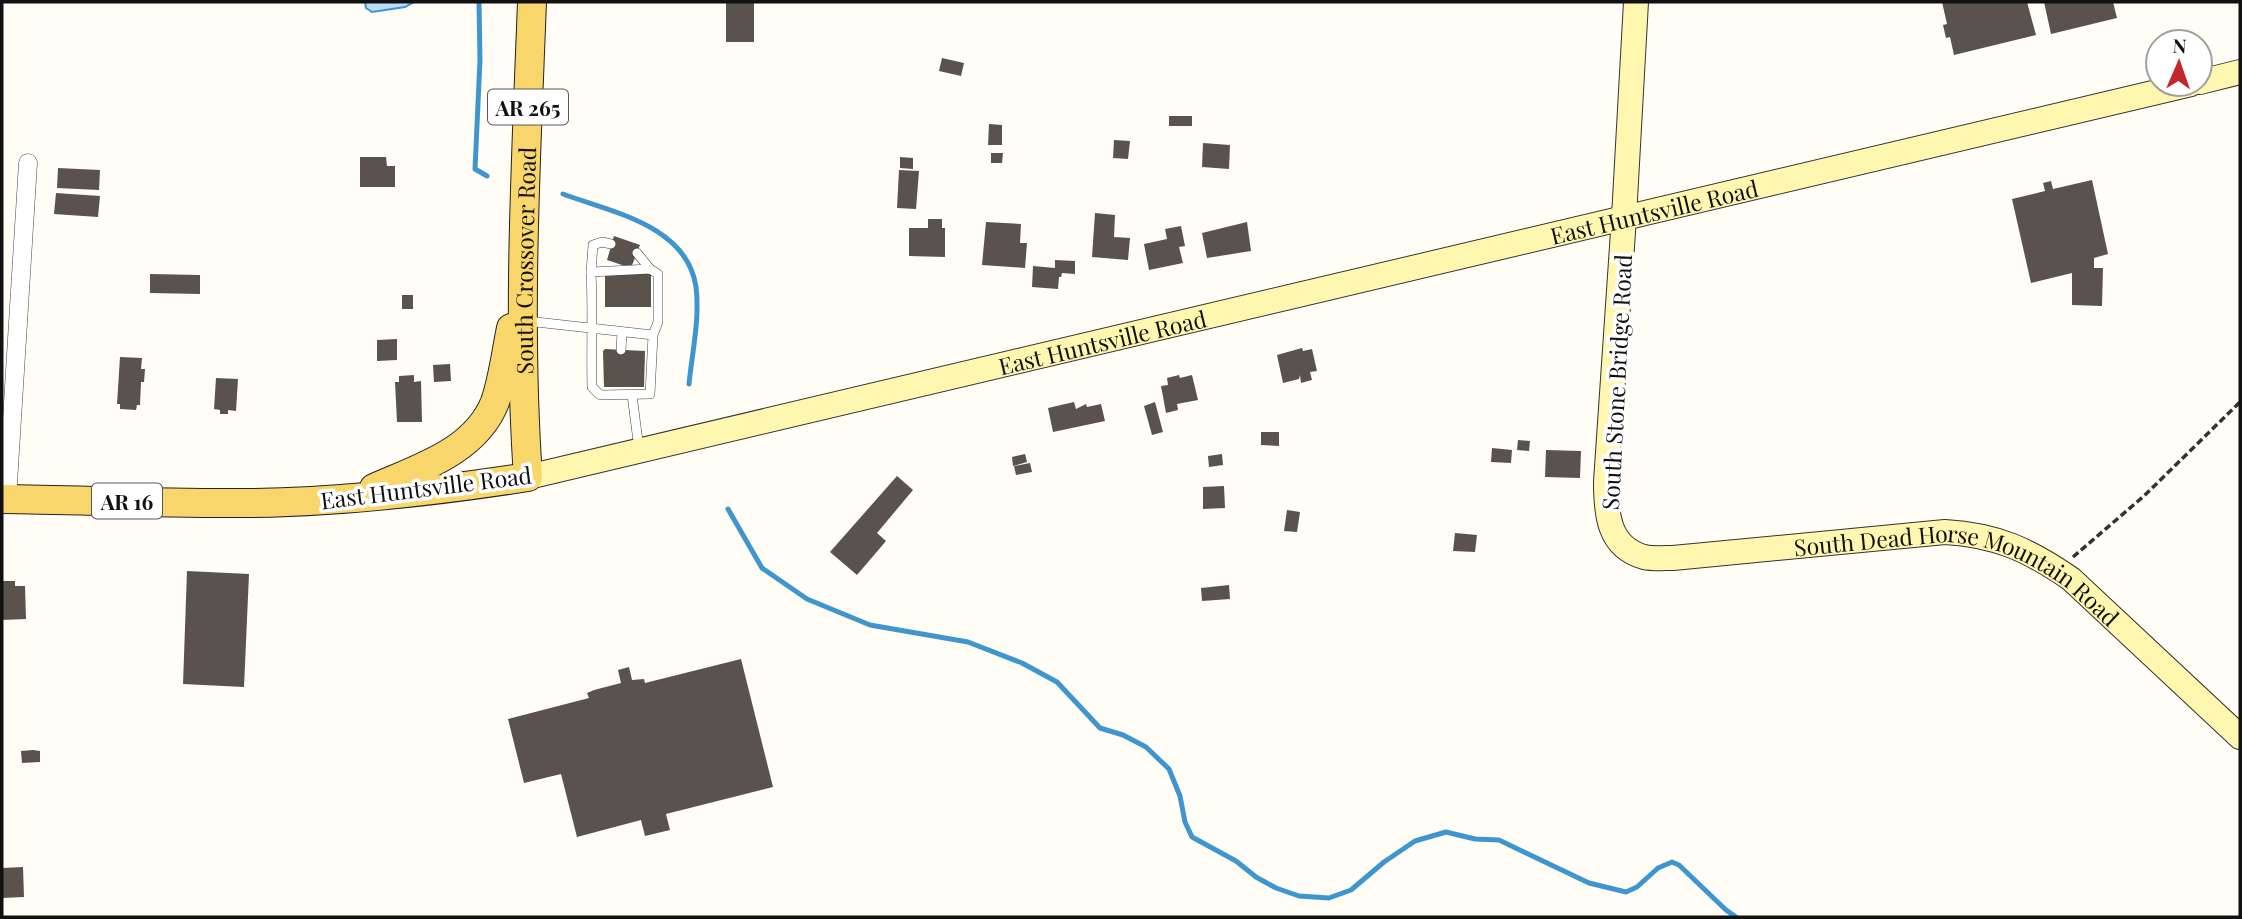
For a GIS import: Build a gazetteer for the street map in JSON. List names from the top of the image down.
{
  "streets": {
    "main road": [
      "AR 265",
      "East Huntsville Road",
      "South Crossover Road",
      "South Stone Bridge Road",
      "AR 16",
      "South Dead Horse Mountain Road"
    ]
  },
  "crossings": [
    ["East Huntsville Road", "South Crossover Road"],
    ["East Huntsville Road", "South Stone Bridge Road"],
    ["South Stone Bridge Road", "South Dead Horse Mountain Road"]
  ],
  "north": "top"
}
